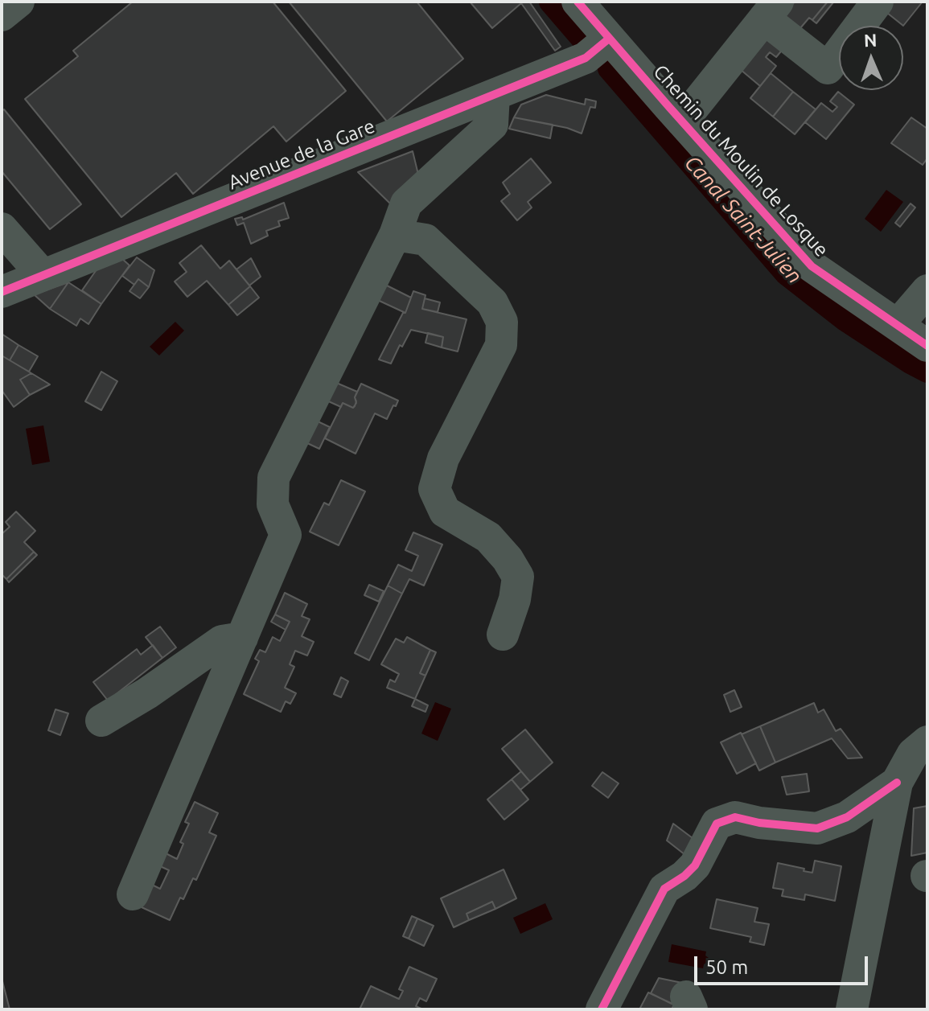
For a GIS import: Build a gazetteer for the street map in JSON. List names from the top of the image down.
{
  "streets": {
    "street": ["Avenue de la Gare", "Chemin du Moulin de Losque"]
  },
  "crossings": [
    ["Avenue de la Gare", "Chemin du Moulin de Losque"]
  ],
  "water": ["Canal Saint-Julien"],
  "scale_bar": "50 m",
  "north": "top"
}
